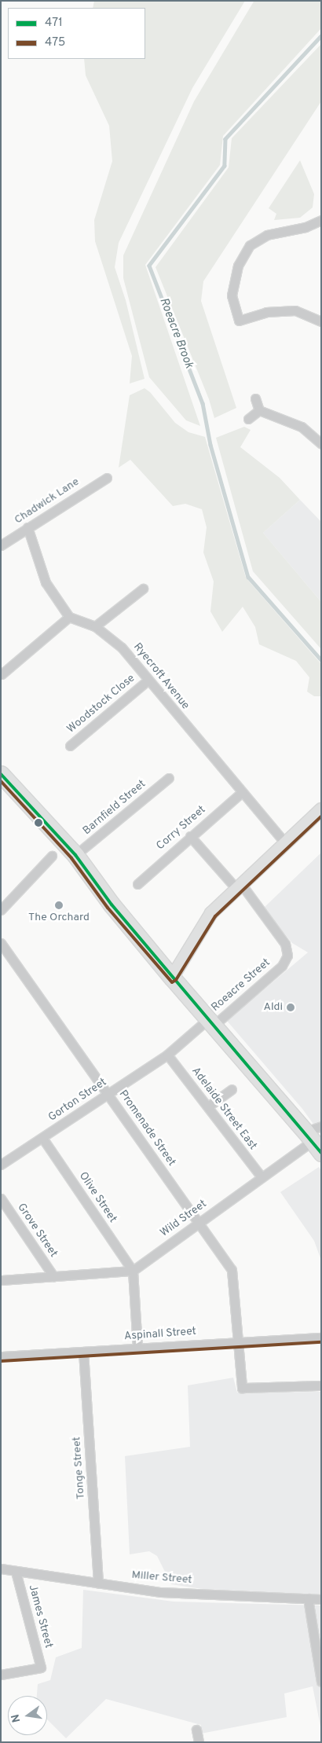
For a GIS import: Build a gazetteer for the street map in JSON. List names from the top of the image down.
{
  "streets": {
    "street": [
      "Chadwick Lane",
      "Ryecroft Avenue",
      "Woodstock Close",
      "Barnfield Street",
      "Corry Street",
      "Roeacre Street",
      "Gorton Street",
      "Adelaide Street East",
      "Promenade Street",
      "Olive Street",
      "Wild Street",
      "Grove Street",
      "Aspinall Street",
      "Tonge Street",
      "Miller Street",
      "James Street"
    ]
  },
  "crossings": [
    ["Ryecroft Avenue", "Woodstock Close"],
    ["Ryecroft Avenue", "Corry Street"],
    ["Corry Street", "Roeacre Street"],
    ["Roeacre Street", "Gorton Street"],
    ["Roeacre Street", "Adelaide Street East"],
    ["Gorton Street", "Adelaide Street East"],
    ["Gorton Street", "Promenade Street"],
    ["Gorton Street", "Olive Street"],
    ["Adelaide Street East", "Wild Street"],
    ["Promenade Street", "Wild Street"],
    ["Promenade Street", "Aspinall Street"],
    ["Olive Street", "Wild Street"],
    ["Aspinall Street", "Tonge Street"],
    ["Tonge Street", "Miller Street"],
    ["Miller Street", "James Street"]
  ],
  "water": ["Roeacre Brook"],
  "places": ["The Orchard", "Aldi"],
  "lines": ["transit line 471", "transit line 475"],
  "legend": ["471", "475"],
  "north": "left"
}
